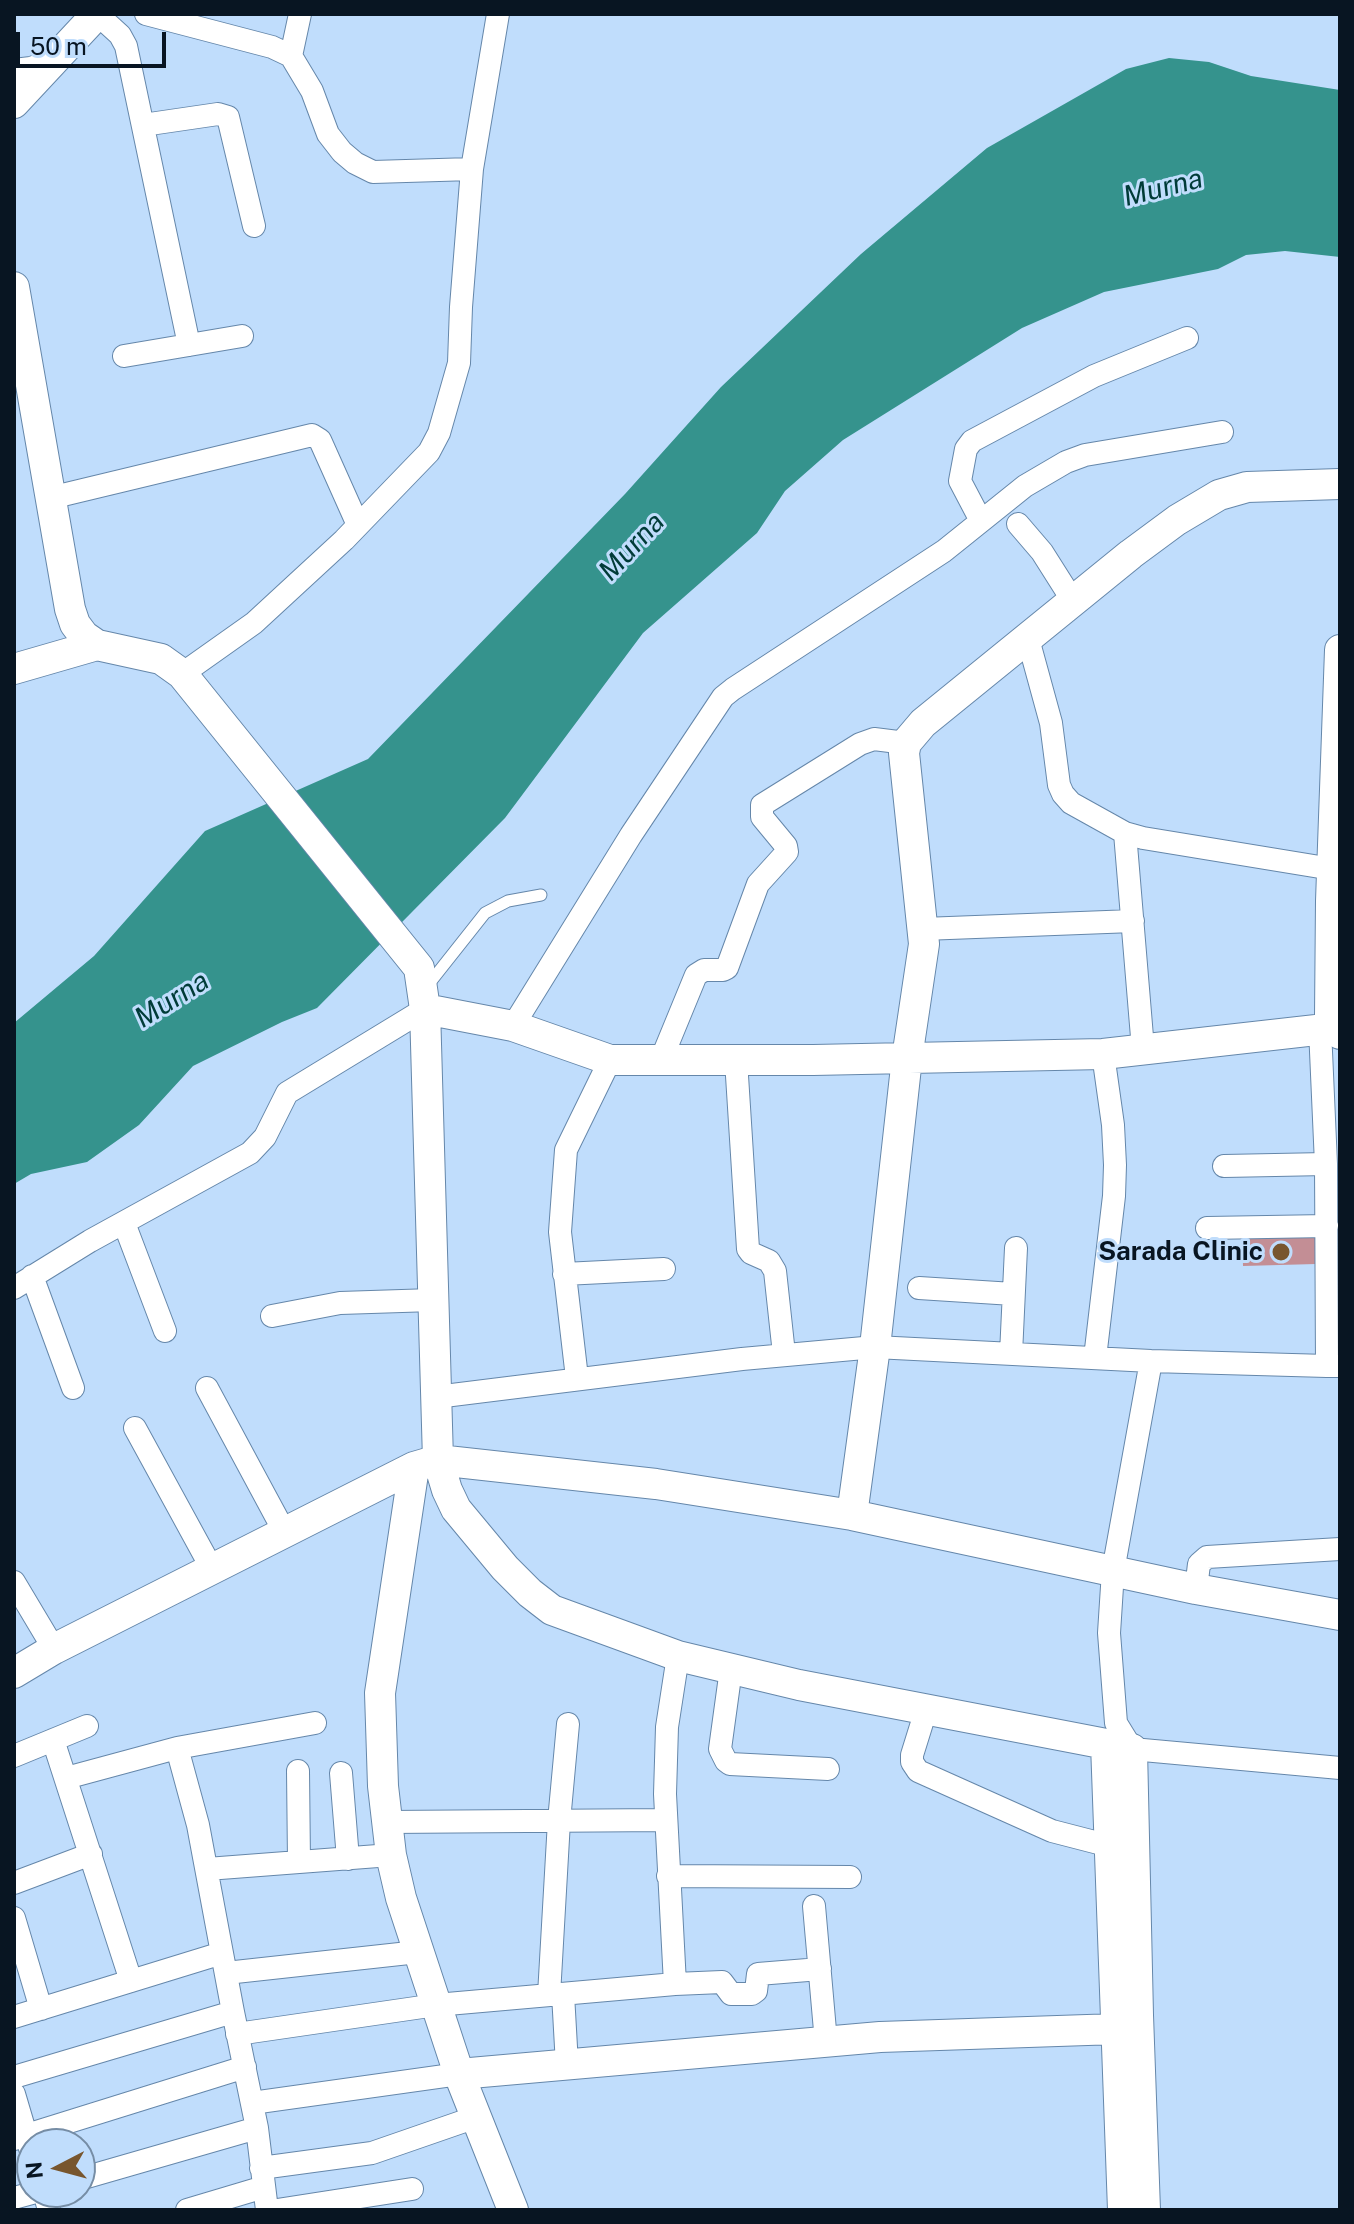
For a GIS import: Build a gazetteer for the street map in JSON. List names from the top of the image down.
{
  "water": ["Murna"],
  "places": ["Sarada Clinic"],
  "scale_bar": "50 m",
  "north": "left"
}
